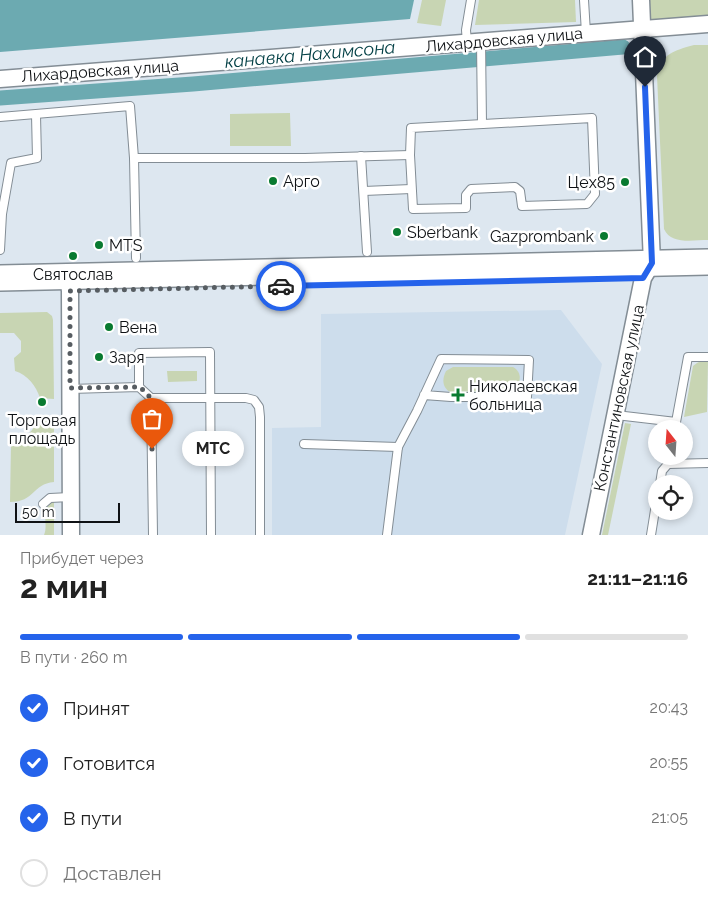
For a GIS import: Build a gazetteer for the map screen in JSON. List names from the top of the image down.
{
  "streets": {
    "street": ["Лихардовская улица", "Константиновская улица"]
  },
  "crossings": [
    ["Лихардовская улица", "Константиновская улица"]
  ],
  "water": ["канавка Нахимсона"],
  "places": {
    "other": [
      "Арго",
      "Цех85",
      "Sberbank",
      "Gazprombank",
      "MTS",
      "Святослав",
      "Вена",
      "Заря",
      "Торговая площадь",
      "МТС"
    ],
    "health": ["Николаевская больница"]
  },
  "scale_bar": "50 m",
  "north": "top",
  "page": {
    "bubble": "МТС",
    "scale": "50 m",
    "heading": ["2 мин", "Прибудет через", "21:11–21:16"],
    "bar": "В пути · 260 m",
    "list": [
      ["Принят", "20:43"],
      ["Готовится", "20:55"],
      ["В пути", "21:05"],
      "Доставлен"
    ]
  }
}
